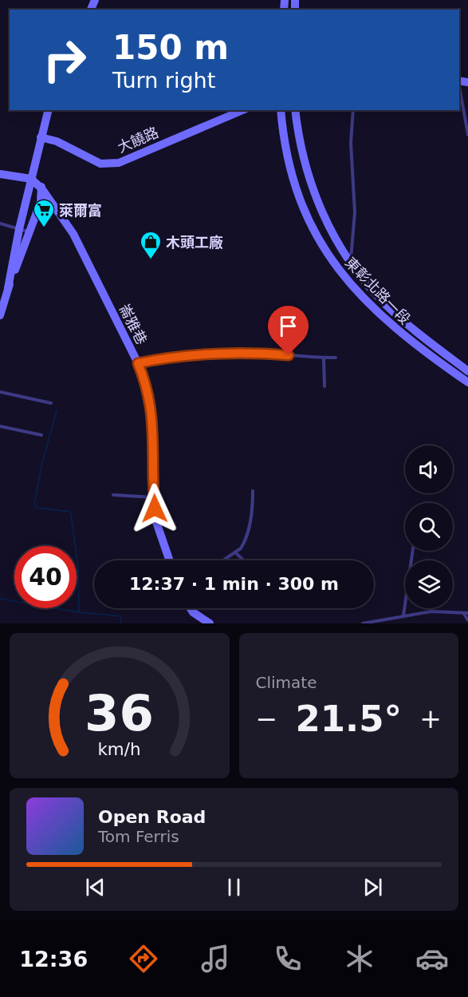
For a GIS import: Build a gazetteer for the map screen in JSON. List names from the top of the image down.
{
  "streets": {
    "street": ["大饒路", "東彰北路一段", "崙雅巷"]
  },
  "places": {
    "supermarket": ["萊爾富"],
    "shop": ["木頭工廠"]
  },
  "page": {
    "turn": ["150 m", "Turn right"],
    "limit": "40",
    "trip": "12:37 · 1 min · 300 m",
    "tile": "Climate",
    "heat": ["−", "21.5°", "+"],
    "song": ["Open Road", "Tom Ferris"],
    "tabs": "12:36",
    "gauge": ["36", "km/h"]
  }
}
